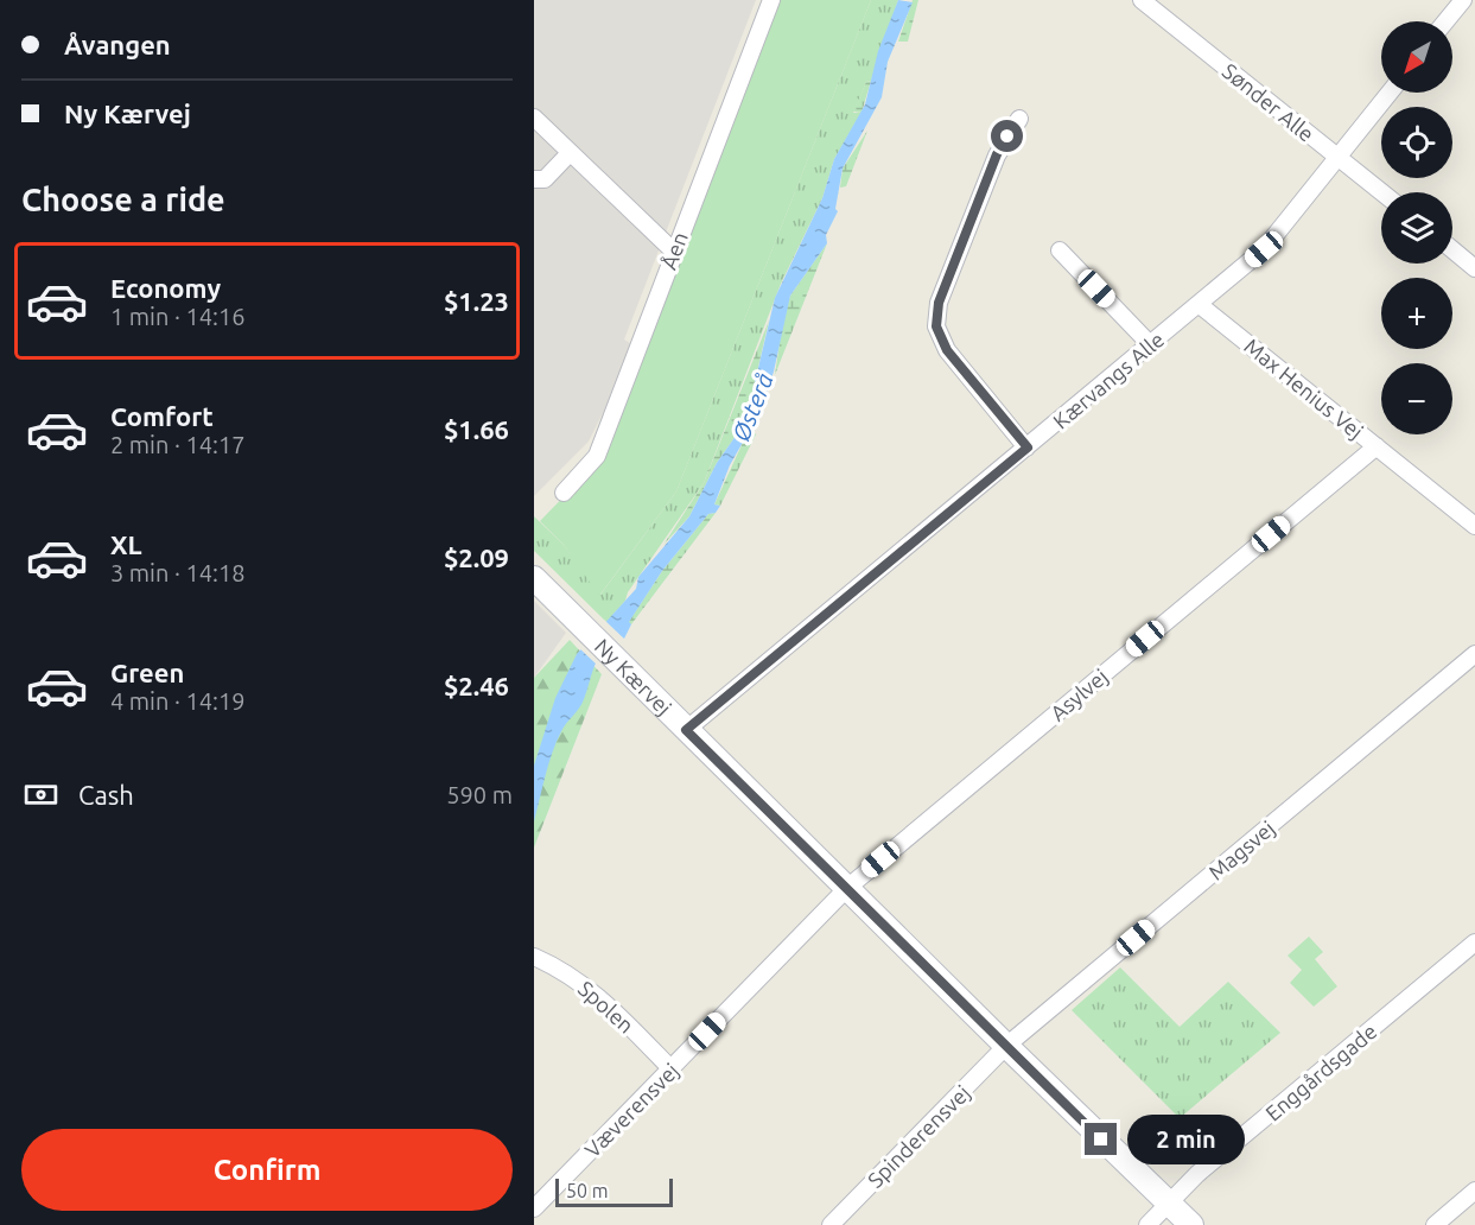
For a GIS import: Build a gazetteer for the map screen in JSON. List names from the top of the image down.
{
  "streets": {
    "street": [
      "Sønder Alle",
      "Åen",
      "Kærvangs Alle",
      "Max Henius Vej",
      "Ny Kærvej",
      "Asylvej",
      "Magsvej",
      "Spolen",
      "Enggårdsgade",
      "Væverensvej",
      "Spinderensvej"
    ]
  },
  "crossings": [
    ["Sønder Alle", "Kærvangs Alle"],
    ["Kærvangs Alle", "Max Henius Vej"],
    ["Kærvangs Alle", "Ny Kærvej"],
    ["Max Henius Vej", "Asylvej"],
    ["Ny Kærvej", "Asylvej"],
    ["Ny Kærvej", "Magsvej"],
    ["Ny Kærvej", "Enggårdsgade"],
    ["Ny Kærvej", "Væverensvej"],
    ["Ny Kærvej", "Spinderensvej"],
    ["Asylvej", "Væverensvej"],
    ["Magsvej", "Spinderensvej"],
    ["Spolen", "Væverensvej"]
  ],
  "water": ["Østerå"],
  "scale_bar": "50 m",
  "north": "bottom left",
  "page": {
    "banner": ["Åvangen", "Ny Kærvej"],
    "map_buttons": ["+", "−"],
    "heading": "Choose a ride",
    "list": [
      {
        "name": "Economy",
        "note": "1 min · 14:16",
        "value": "$1.23"
      },
      {
        "name": "Comfort",
        "note": "2 min · 14:17",
        "value": "$1.66"
      },
      {
        "name": "XL",
        "note": "3 min · 14:18",
        "value": "$2.09"
      },
      {
        "name": "Green",
        "note": "4 min · 14:19",
        "value": "$2.46"
      }
    ],
    "pay": ["Cash", "590 m"],
    "buttons": "Confirm",
    "bubble": "2 min",
    "scale": "50 m"
  }
}
